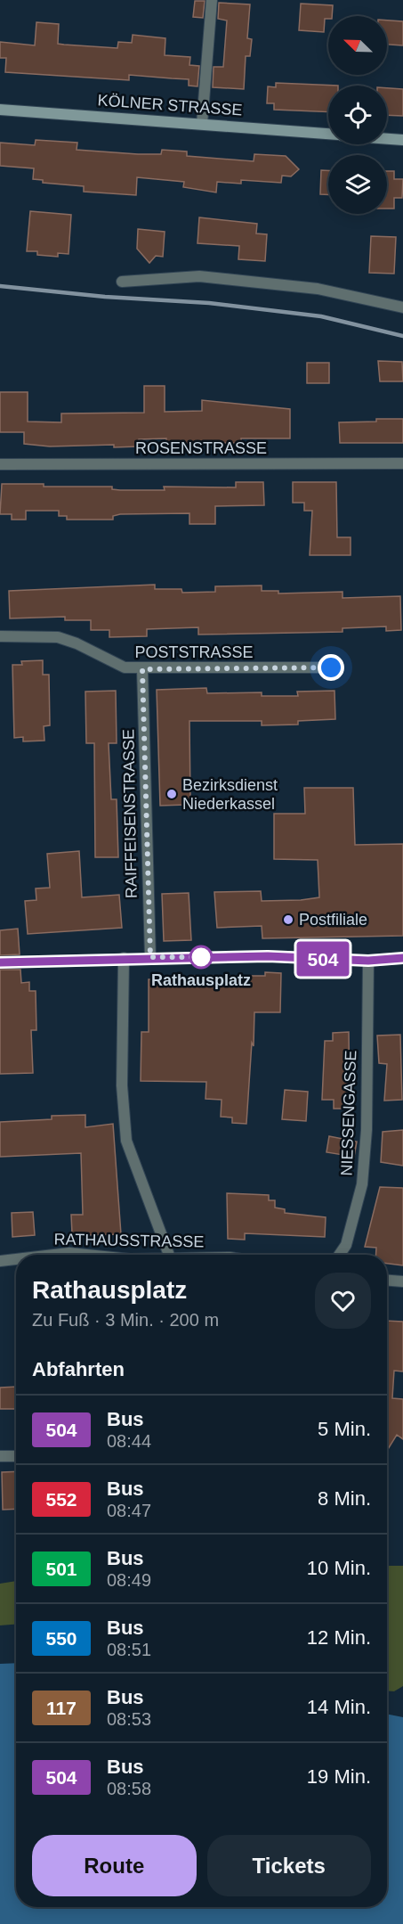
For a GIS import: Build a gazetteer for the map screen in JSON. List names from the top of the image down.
{
  "streets": {
    "street": [
      "KÖLNER STRASSE",
      "ROSENSTRASSE",
      "POSTSTRASSE",
      "RAIFFEISENSTRASSE",
      "NIESSENGASSE",
      "RATHAUSSTRASSE"
    ]
  },
  "crossings": [
    ["POSTSTRASSE", "RAIFFEISENSTRASSE"]
  ],
  "places": ["Bezirksdienst Niederkassel", "Postfiliale", "Rathausplatz"],
  "lines": ["bus line 504"],
  "north": "top left",
  "page": {
    "on_map": "504",
    "heading": [
      ["Rathausplatz", "Zu Fuß · 3 Min. · 200 m"],
      "Abfahrten"
    ],
    "list": [
      {
        "mark": "504",
        "name": "Bus",
        "note": "08:44",
        "value": "5 Min."
      },
      {
        "mark": "552",
        "name": "Bus",
        "note": "08:47",
        "value": "8 Min."
      },
      {
        "mark": "501",
        "name": "Bus",
        "note": "08:49",
        "value": "10 Min."
      },
      {
        "mark": "550",
        "name": "Bus",
        "note": "08:51",
        "value": "12 Min."
      },
      {
        "mark": "117",
        "name": "Bus",
        "note": "08:53",
        "value": "14 Min."
      },
      {
        "mark": "504",
        "name": "Bus",
        "note": "08:58",
        "value": "19 Min."
      }
    ],
    "buttons": ["Route", "Tickets"]
  }
}
